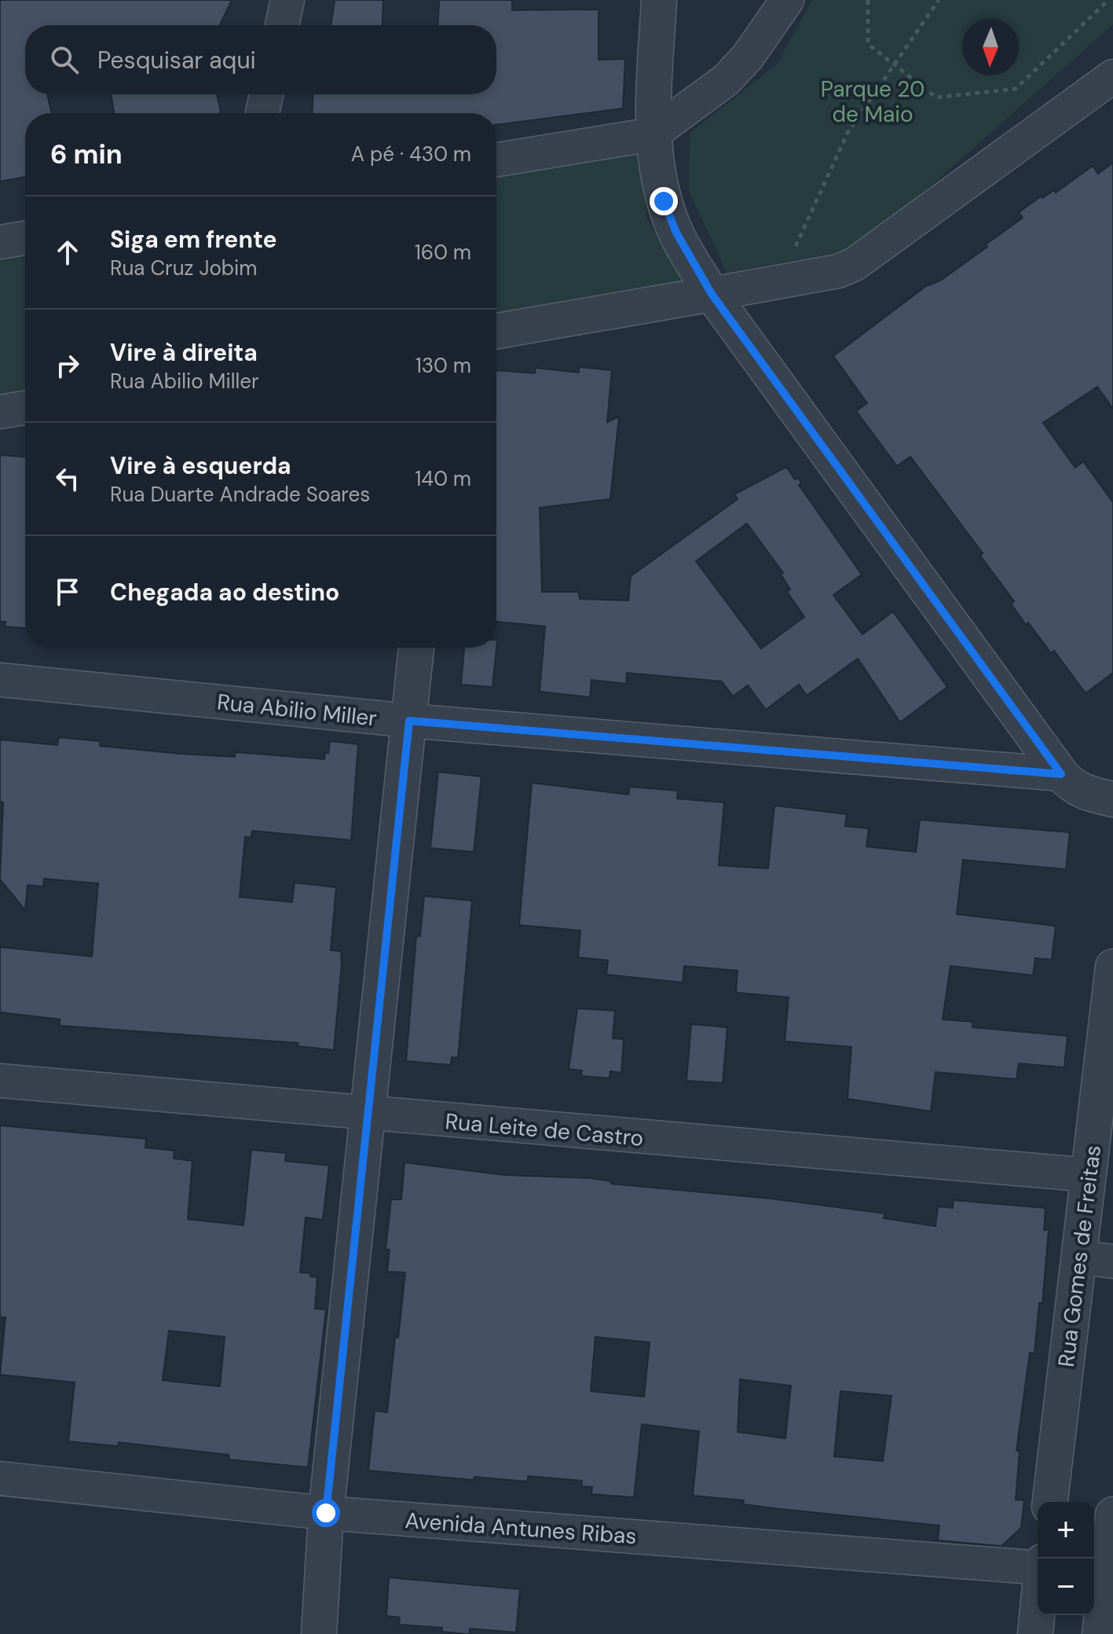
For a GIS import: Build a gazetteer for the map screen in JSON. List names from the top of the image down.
{
  "streets": {
    "street": [
      "Rua Abilio Miller",
      "Rua Leite de Castro",
      "Rua Gomes de Freitas",
      "Avenida Antunes Ribas"
    ]
  },
  "crossings": [
    ["Rua Leite de Castro", "Rua Gomes de Freitas"]
  ],
  "parks": ["Parque 20 de Maio"],
  "north": "bottom",
  "page": {
    "search": "Pesquisar aqui",
    "heading": ["6 min", "A pé · 430 m"],
    "list": [
      ["Siga em frente", "Rua Cruz Jobim", "160 m"],
      ["Vire à direita", "Rua Abilio Miller", "130 m"],
      ["Vire à esquerda", "Rua Duarte Andrade Soares", "140 m"],
      "Chegada ao destino"
    ],
    "map_buttons": ["+", "−"]
  }
}
